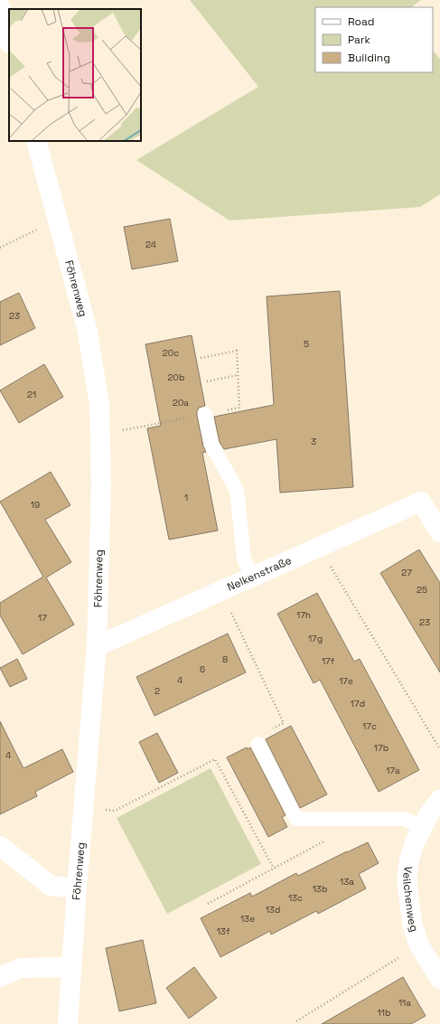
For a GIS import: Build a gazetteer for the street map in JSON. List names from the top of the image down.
{
  "streets": {
    "street": ["Föhrenweg", "Nelkenstraße", "Veilchenweg"]
  },
  "crossings": [
    ["Föhrenweg", "Nelkenstraße"]
  ],
  "house_numbers": [
    "24",
    "23",
    "5",
    "20c",
    "20b",
    "21",
    "20a",
    "3",
    "1",
    "19",
    "27",
    "25",
    "17h",
    "17",
    "23",
    "17g",
    "8",
    "17f",
    "6",
    "4",
    "17e",
    "2",
    "17d",
    "17c",
    "17b",
    "4",
    "17a",
    "13a",
    "13b",
    "13c",
    "13d",
    "13e",
    "13f",
    "11a",
    "11b"
  ],
  "legend": ["Road", "Park", "Building"]
}
